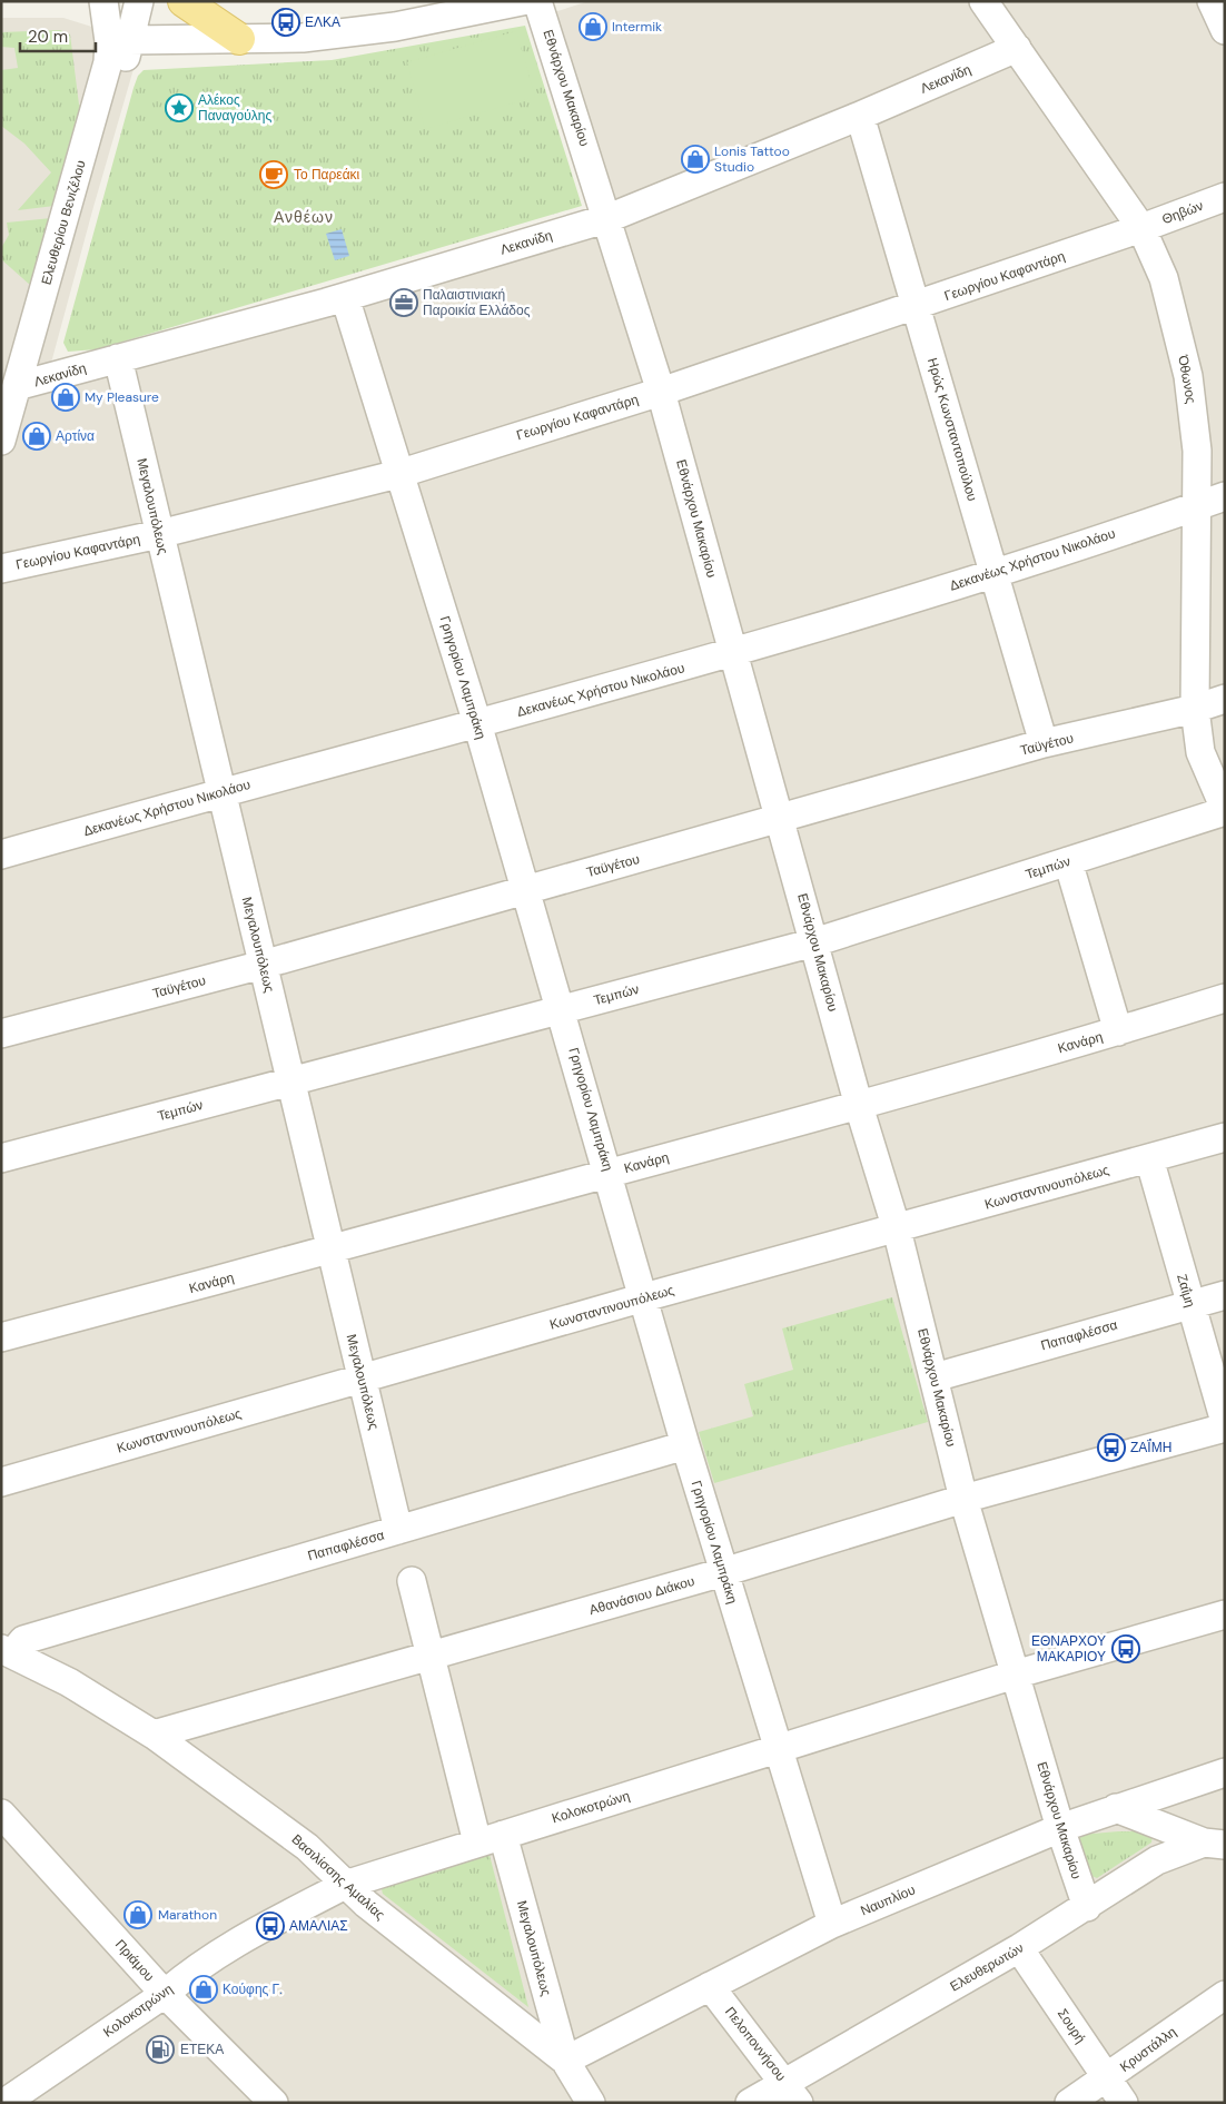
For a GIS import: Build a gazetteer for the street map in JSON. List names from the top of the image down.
{
  "streets": {
    "street": [
      "Λεκανίδη",
      "Εθνάρχου Μακαρίου",
      "Θηβών",
      "Ελευθερίου Βενιζέλου",
      "Γεωργίου Καφαντάρη",
      "Όθωνος",
      "Ηρώς Κωνσταντοπούλου",
      "Μεγαλουπόλεως",
      "Δεκανέως Χρήστου Νικολάου",
      "Γρηγορίου Λαμπράκη",
      "Ταϋγέτου",
      "Τεμπών",
      "Κανάρη",
      "Κωνσταντινουπόλεως",
      "Ζαΐμη",
      "Παπαφλέσσα",
      "Αθανάσιου Διάκου",
      "Κολοκοτρώνη",
      "Βασιλίσσης Αμαλίας",
      "Ναυπλίου",
      "Πριάμου",
      "Ελευθερωτών",
      "Σουρή",
      "Πελοποννήσου",
      "Κρυστάλλη"
    ]
  },
  "crossings": [
    ["Λεκανίδη", "Εθνάρχου Μακαρίου"],
    ["Λεκανίδη", "Ελευθερίου Βενιζέλου"],
    ["Λεκανίδη", "Όθωνος"],
    ["Λεκανίδη", "Ηρώς Κωνσταντοπούλου"],
    ["Λεκανίδη", "Μεγαλουπόλεως"],
    ["Λεκανίδη", "Γρηγορίου Λαμπράκη"],
    ["Εθνάρχου Μακαρίου", "Γεωργίου Καφαντάρη"],
    ["Εθνάρχου Μακαρίου", "Δεκανέως Χρήστου Νικολάου"],
    ["Εθνάρχου Μακαρίου", "Ταϋγέτου"],
    ["Εθνάρχου Μακαρίου", "Τεμπών"],
    ["Εθνάρχου Μακαρίου", "Κανάρη"],
    ["Εθνάρχου Μακαρίου", "Κωνσταντινουπόλεως"],
    ["Εθνάρχου Μακαρίου", "Παπαφλέσσα"],
    ["Εθνάρχου Μακαρίου", "Αθανάσιου Διάκου"],
    ["Εθνάρχου Μακαρίου", "Κολοκοτρώνη"],
    ["Εθνάρχου Μακαρίου", "Ναυπλίου"],
    ["Εθνάρχου Μακαρίου", "Ελευθερωτών"],
    ["Θηβών", "Γεωργίου Καφαντάρη"],
    ["Θηβών", "Όθωνος"],
    ["Γεωργίου Καφαντάρη", "Όθωνος"],
    ["Γεωργίου Καφαντάρη", "Ηρώς Κωνσταντοπούλου"],
    ["Γεωργίου Καφαντάρη", "Μεγαλουπόλεως"],
    ["Γεωργίου Καφαντάρη", "Γρηγορίου Λαμπράκη"],
    ["Όθωνος", "Δεκανέως Χρήστου Νικολάου"],
    ["Όθωνος", "Ταϋγέτου"],
    ["Όθωνος", "Τεμπών"],
    ["Ηρώς Κωνσταντοπούλου", "Δεκανέως Χρήστου Νικολάου"],
    ["Ηρώς Κωνσταντοπούλου", "Ταϋγέτου"],
    ["Μεγαλουπόλεως", "Δεκανέως Χρήστου Νικολάου"],
    ["Μεγαλουπόλεως", "Ταϋγέτου"],
    ["Μεγαλουπόλεως", "Τεμπών"],
    ["Μεγαλουπόλεως", "Κανάρη"],
    ["Μεγαλουπόλεως", "Κωνσταντινουπόλεως"],
    ["Μεγαλουπόλεως", "Παπαφλέσσα"],
    ["Μεγαλουπόλεως", "Αθανάσιου Διάκου"],
    ["Μεγαλουπόλεως", "Κολοκοτρώνη"],
    ["Μεγαλουπόλεως", "Βασιλίσσης Αμαλίας"],
    ["Μεγαλουπόλεως", "Ναυπλίου"],
    ["Δεκανέως Χρήστου Νικολάου", "Γρηγορίου Λαμπράκη"],
    ["Γρηγορίου Λαμπράκη", "Ταϋγέτου"],
    ["Γρηγορίου Λαμπράκη", "Τεμπών"],
    ["Γρηγορίου Λαμπράκη", "Κανάρη"],
    ["Γρηγορίου Λαμπράκη", "Κωνσταντινουπόλεως"],
    ["Γρηγορίου Λαμπράκη", "Παπαφλέσσα"],
    ["Γρηγορίου Λαμπράκη", "Αθανάσιου Διάκου"],
    ["Γρηγορίου Λαμπράκη", "Κολοκοτρώνη"],
    ["Γρηγορίου Λαμπράκη", "Ναυπλίου"],
    ["Κωνσταντινουπόλεως", "Ζαΐμη"],
    ["Ζαΐμη", "Παπαφλέσσα"],
    ["Παπαφλέσσα", "Βασιλίσσης Αμαλίας"],
    ["Αθανάσιου Διάκου", "Βασιλίσσης Αμαλίας"],
    ["Κολοκοτρώνη", "Βασιλίσσης Αμαλίας"],
    ["Κολοκοτρώνη", "Πριάμου"],
    ["Βασιλίσσης Αμαλίας", "Ναυπλίου"],
    ["Ναυπλίου", "Πελοποννήσου"],
    ["Ελευθερωτών", "Σουρή"],
    ["Ελευθερωτών", "Πελοποννήσου"],
    ["Σουρή", "Κρυστάλλη"]
  ],
  "districts": ["Ανθέων"],
  "places": {
    "bus stop": [
      "ΕΛΚΑ",
      "ΖΑΪ́ΜΗ",
      "ΕΘΝΑΡΧΟΥ ΜΑΚΑΡΙΟΥ",
      "ΑΜΑΛΙΑΣ"
    ],
    "shop": [
      "Intermik",
      "Lonis Tattoo Studio",
      "My Pleasure",
      "Αρτίνα",
      "Marathon",
      "Κούφης Γ."
    ],
    "place": ["Αλέκος Παναγούλης"],
    "cafe": ["Το Παρεάκι"],
    "office": ["Παλαιστινιακή Παροικία Ελλάδος"],
    "fuel station": ["ΕΤΕΚΑ"]
  },
  "scale_bar": "20 m"
}
